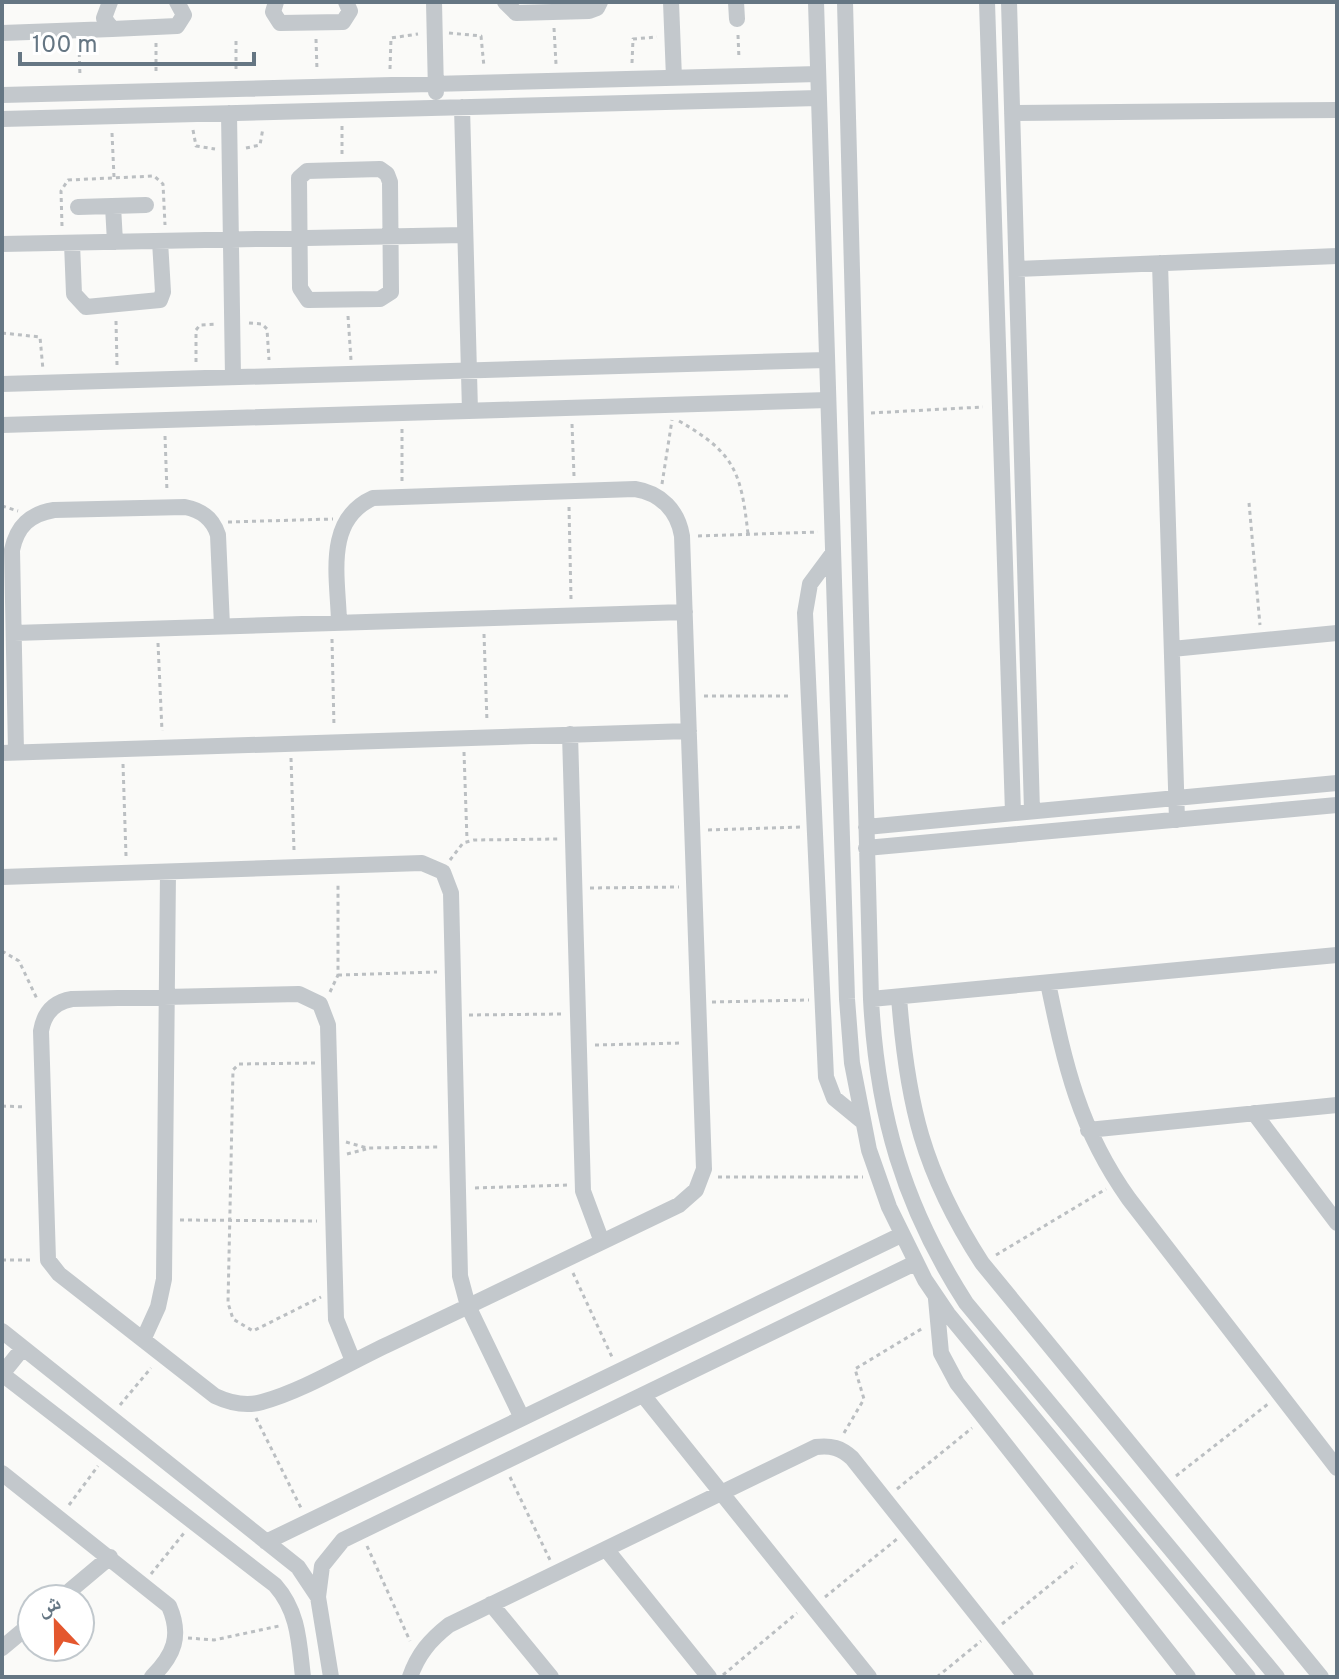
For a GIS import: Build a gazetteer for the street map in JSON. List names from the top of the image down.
{
  "scale_bar": "100 m",
  "north": "top"
}
